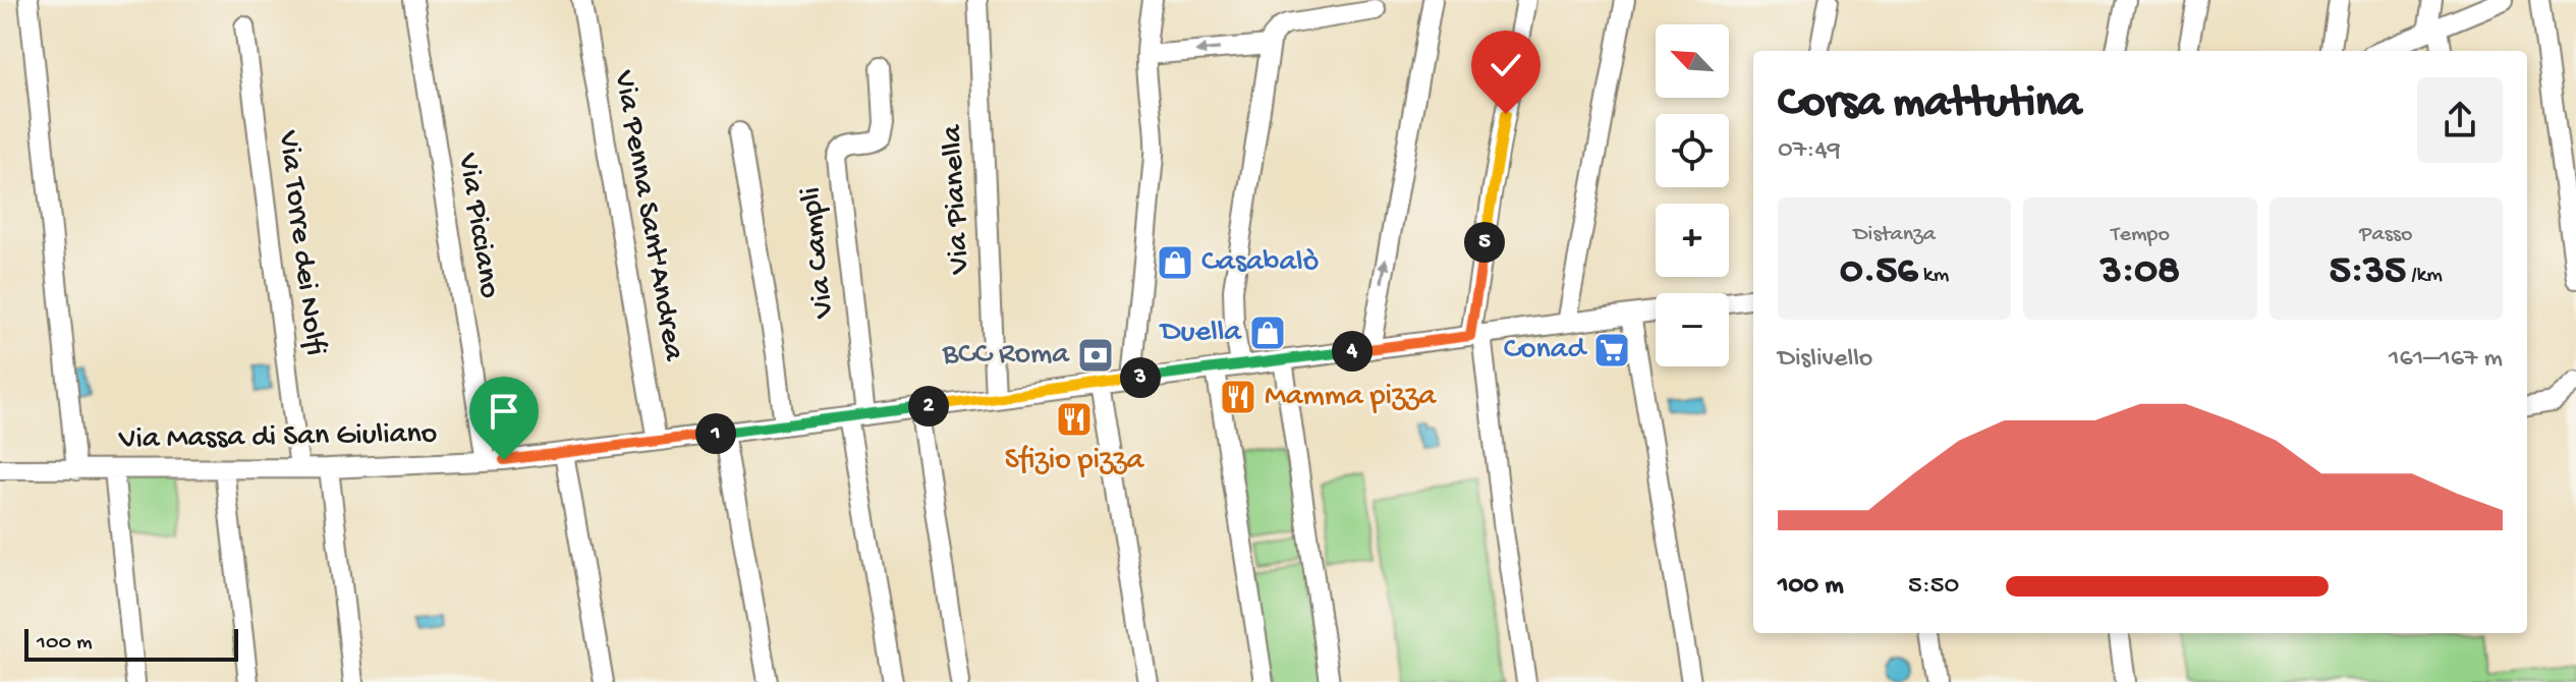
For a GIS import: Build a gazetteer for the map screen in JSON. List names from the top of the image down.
{
  "streets": {
    "street": [
      "Via Pianella",
      "Via Penna Sant'Andrea",
      "Via Picciano",
      "Via Torre dei Nolfi",
      "Via Campli",
      "Via Massa di San Giuliano"
    ]
  },
  "crossings": [
    ["Via Pianella", "Via Massa di San Giuliano"],
    ["Via Penna Sant'Andrea", "Via Massa di San Giuliano"],
    ["Via Picciano", "Via Massa di San Giuliano"],
    ["Via Torre dei Nolfi", "Via Massa di San Giuliano"],
    ["Via Campli", "Via Massa di San Giuliano"]
  ],
  "places": {
    "shop": ["Casabalò", "Duella"],
    "supermarket": ["Conad"],
    "bank": ["BCC Roma"],
    "restaurant": ["Mamma pizza", "Sfizio pizza"]
  },
  "scale_bar": "100 m",
  "north": "top left",
  "page": {
    "map_buttons": ["+", "−"],
    "heading": ["Corsa mattutina", "07:49"],
    "stats": [
      ["Distanza", "0.56 km"],
      ["Tempo", "3:08"],
      ["Passo", "5:35 /km"]
    ],
    "pins": [
      "5",
      "4",
      "3",
      "2",
      "1"
    ],
    "chart": ["Dislivello", "161–167 m"],
    "list": [
      {
        "name": "100 m",
        "note": "5:50"
      }
    ],
    "scale": "100 m"
  }
}
